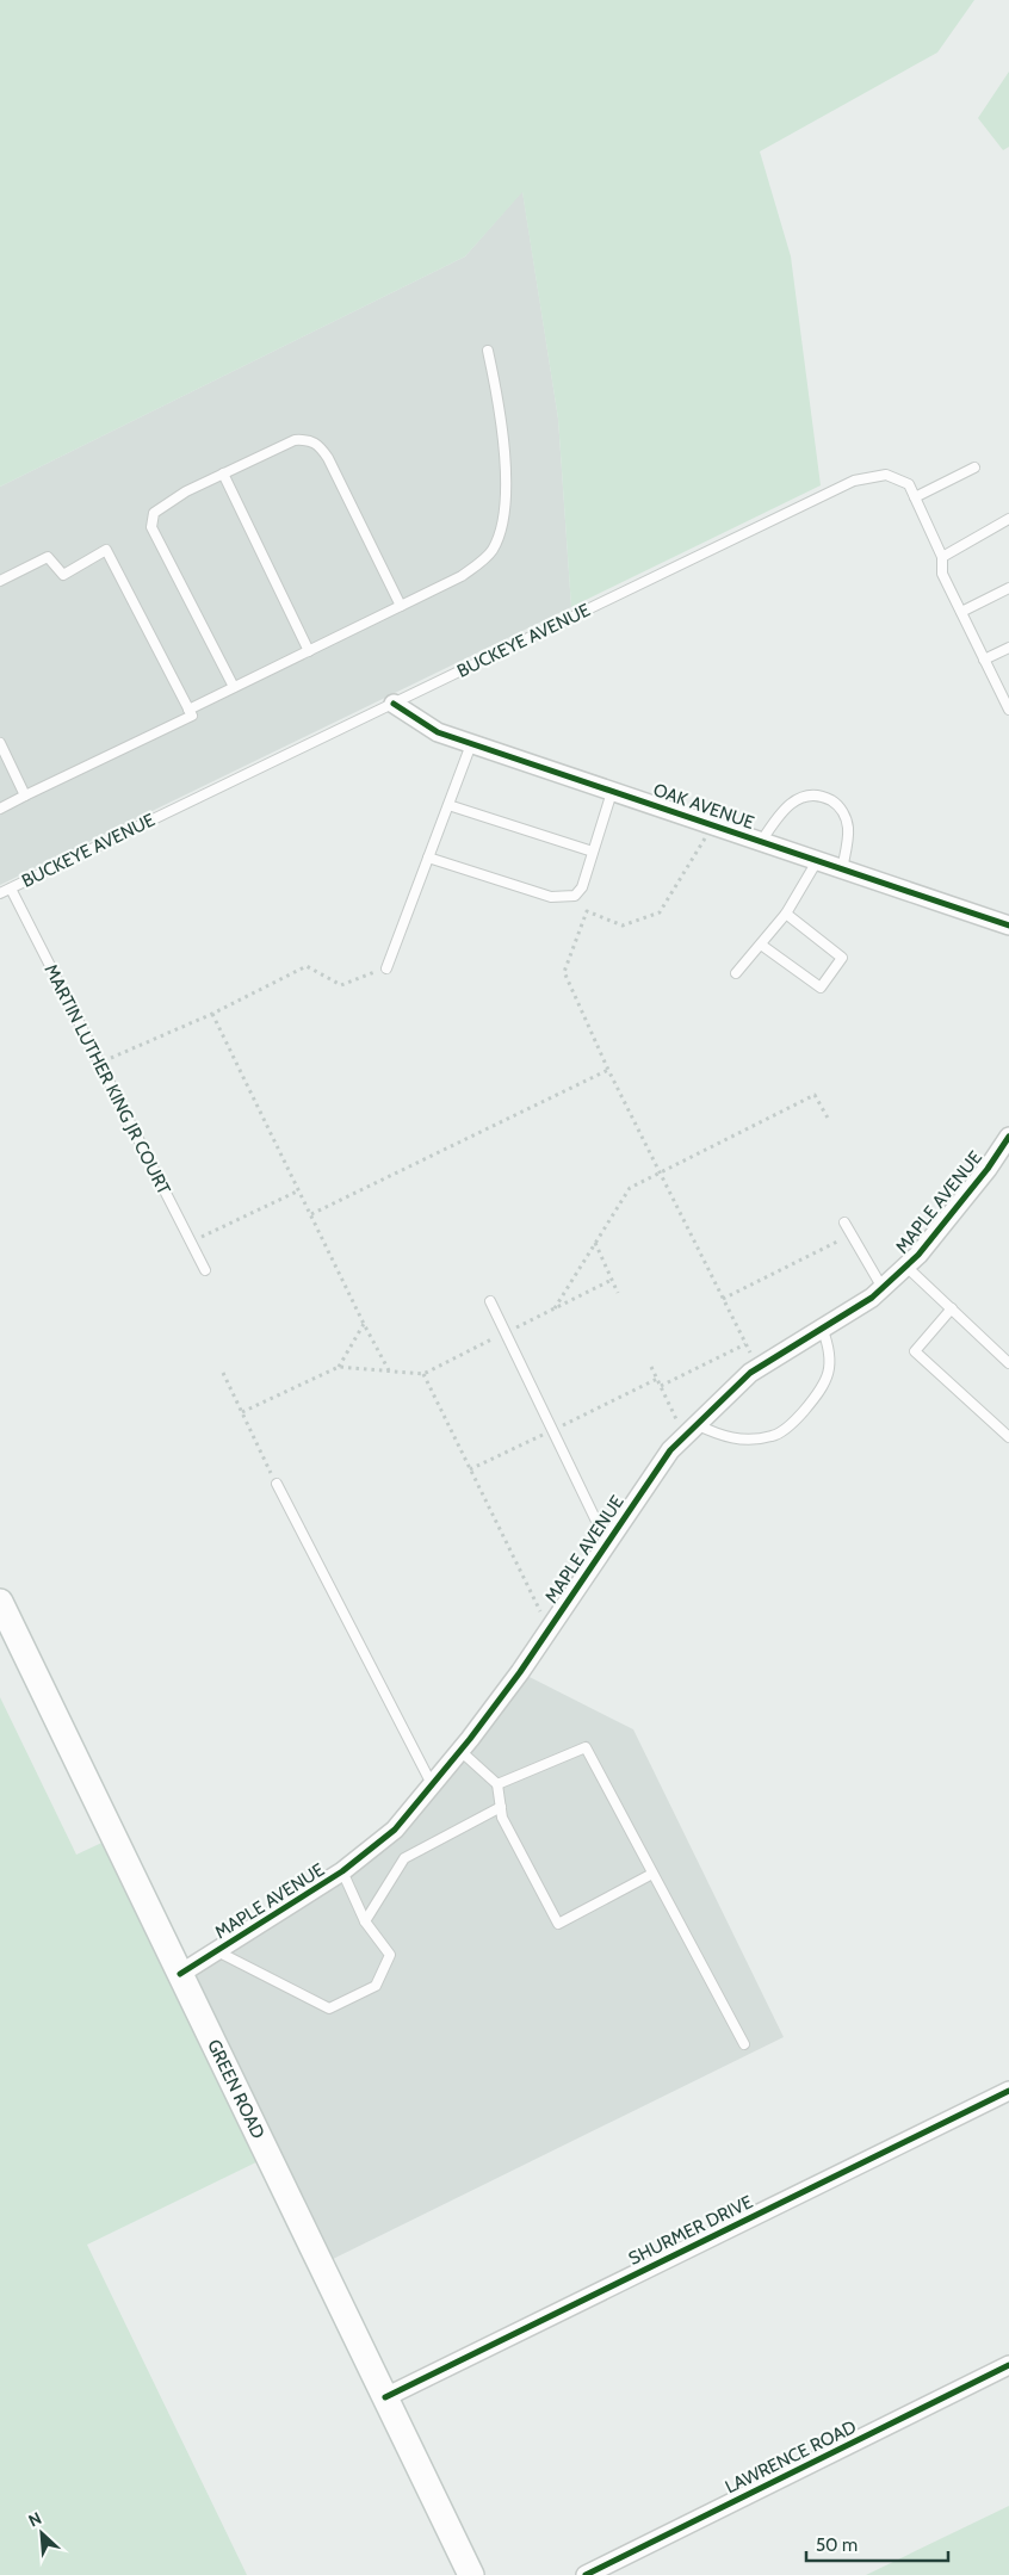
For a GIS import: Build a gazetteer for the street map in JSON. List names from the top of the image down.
{
  "streets": {
    "main road": ["GREEN ROAD"],
    "street": [
      "OAK AVENUE",
      "MAPLE AVENUE",
      "SHURMER DRIVE",
      "LAWRENCE ROAD"
    ],
    "lane": ["BUCKEYE AVENUE", "MARTIN LUTHER KING JR COURT"]
  },
  "crossings": [
    ["BUCKEYE AVENUE", "OAK AVENUE"],
    ["BUCKEYE AVENUE", "MARTIN LUTHER KING JR COURT"],
    ["MAPLE AVENUE", "GREEN ROAD"],
    ["GREEN ROAD", "SHURMER DRIVE"]
  ],
  "scale_bar": "50 m",
  "north": "top left"
}
